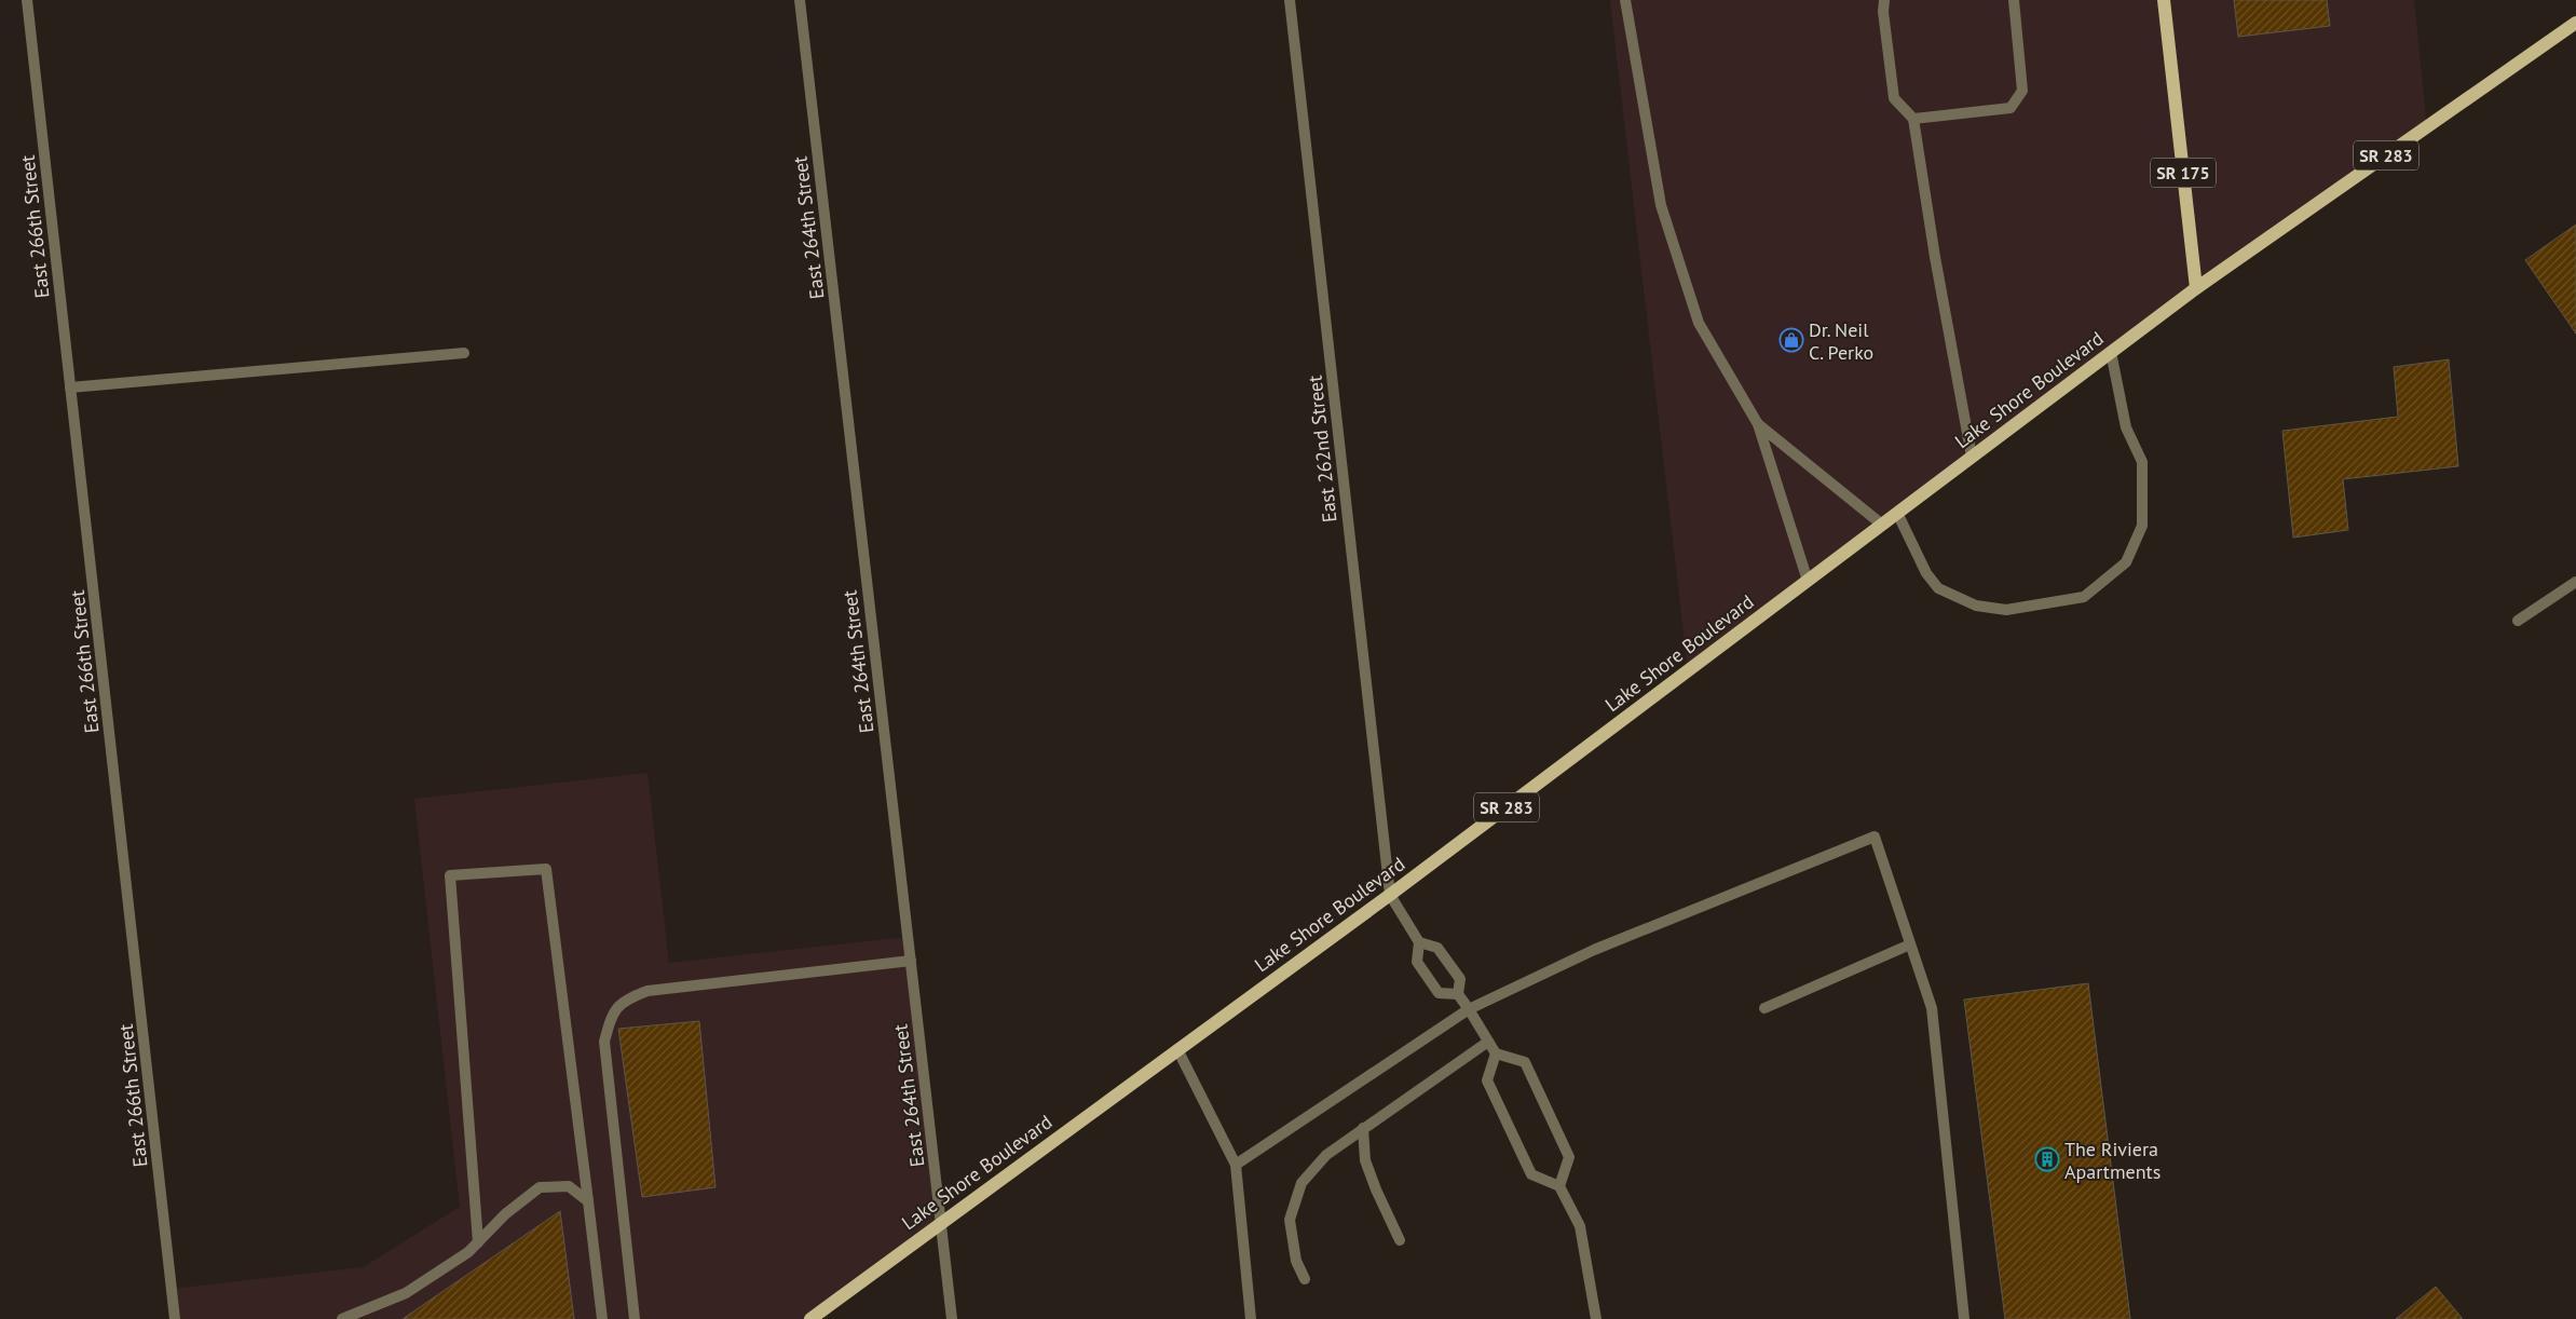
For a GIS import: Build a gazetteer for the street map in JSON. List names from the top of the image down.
{
  "streets": {
    "main road": ["SR 283", "SR 175", "Lake Shore Boulevard"],
    "street": ["East 266th Street", "East 264th Street", "East 262nd Street"]
  },
  "crossings": [
    ["SR 175", "Lake Shore Boulevard"],
    ["East 264th Street", "Lake Shore Boulevard"],
    ["Lake Shore Boulevard", "East 262nd Street"]
  ],
  "places": {
    "shop": ["Dr. Neil C. Perko"],
    "building": ["The Riviera Apartments"]
  }
}
